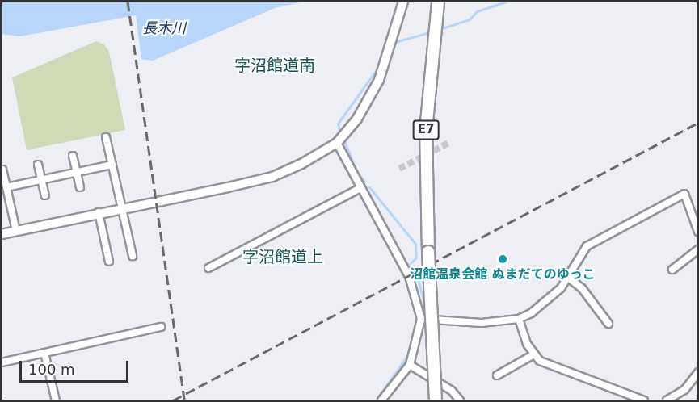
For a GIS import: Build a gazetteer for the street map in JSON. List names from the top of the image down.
{
  "streets": {
    "highway": ["E7"]
  },
  "districts": ["字沼館道南", "字沼館道上"],
  "water": ["長木川"],
  "places": ["沼館温泉会館 ぬまだてのゆっこ"],
  "scale_bar": "100 m"
}
